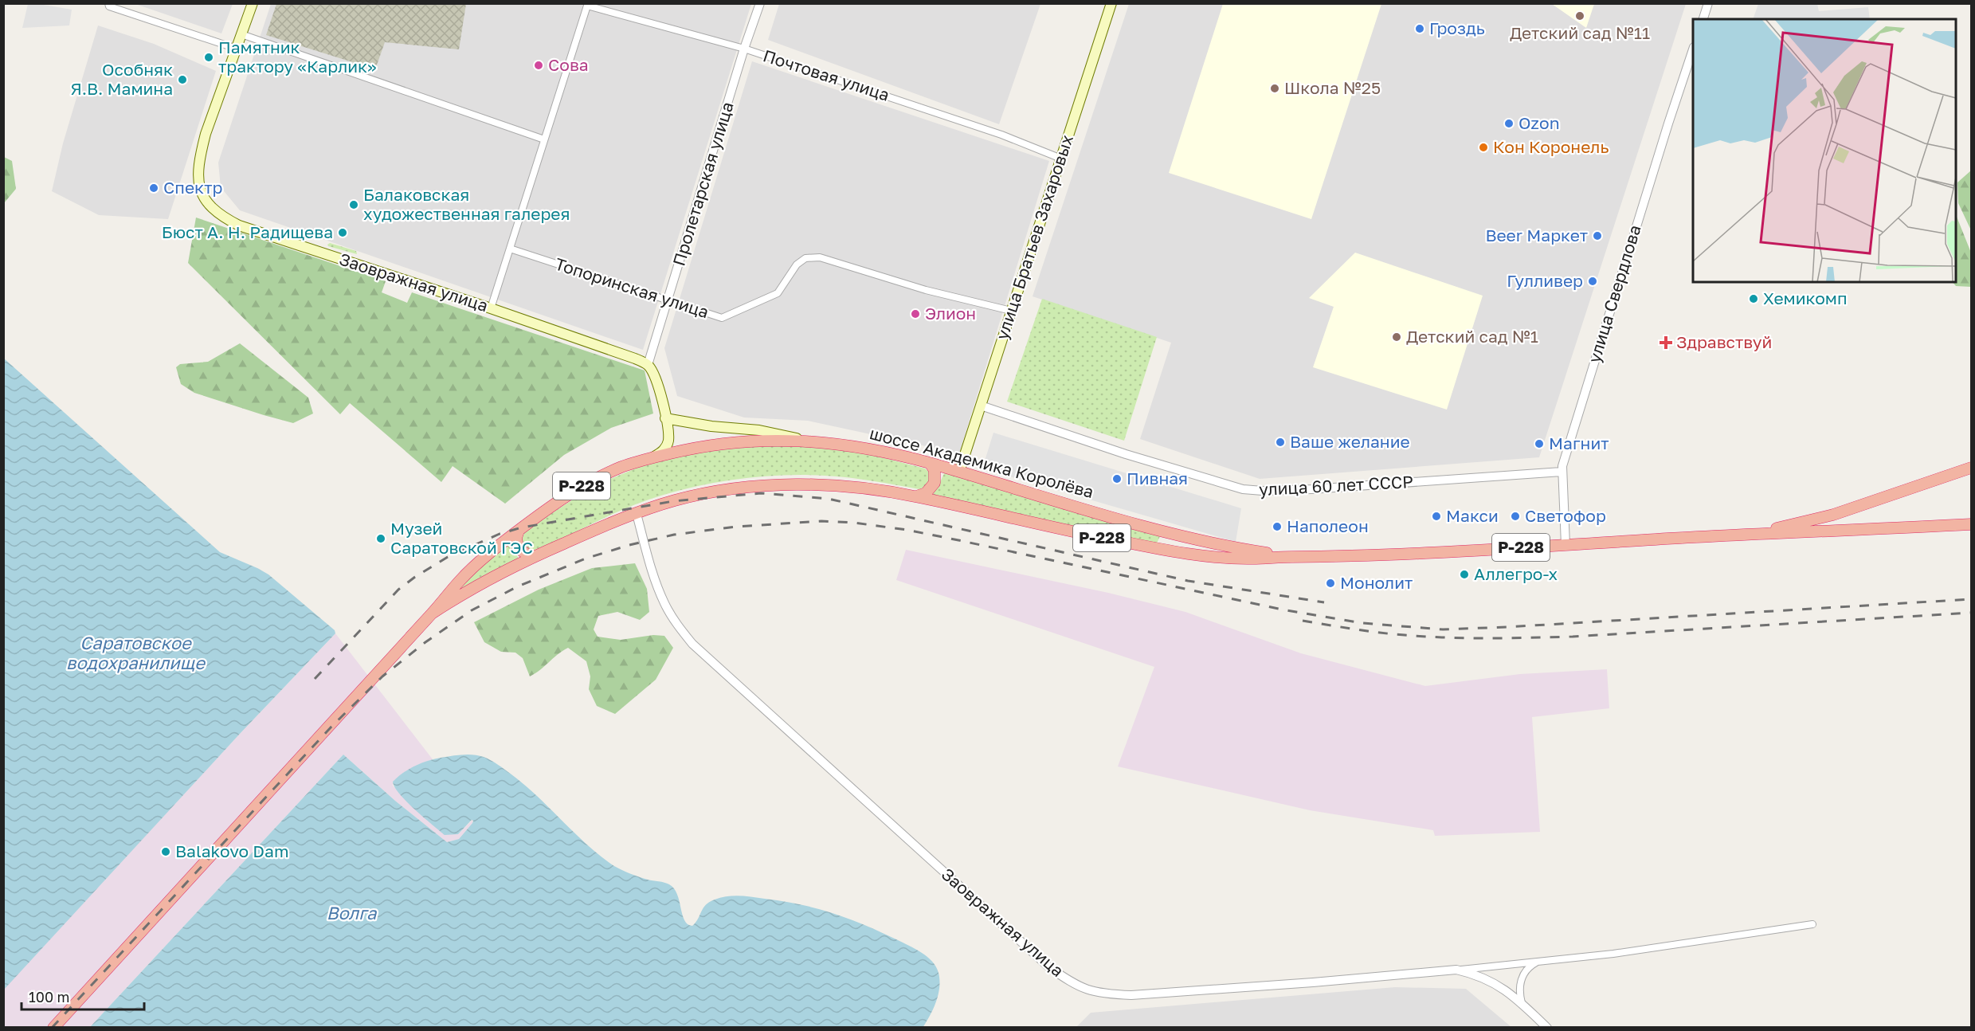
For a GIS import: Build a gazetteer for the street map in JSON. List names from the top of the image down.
{
  "streets": {
    "highway": ["шоссе Академика Королёва", "Р-228"],
    "main road": ["улица Братьев Захаровых", "Заовражная улица"],
    "street": [
      "Почтовая улица",
      "Пролетарская улица",
      "Топоринская улица",
      "улица Свердлова",
      "улица 60 лет СССР"
    ]
  },
  "crossings": [
    ["Почтовая улица", "Пролетарская улица"],
    ["Почтовая улица", "улица Братьев Захаровых"],
    ["Пролетарская улица", "Заовражная улица"],
    ["Пролетарская улица", "Топоринская улица"],
    ["улица Братьев Захаровых", "Топоринская улица"],
    ["улица Братьев Захаровых", "шоссе Академика Королёва"],
    ["улица Братьев Захаровых", "улица 60 лет СССР"],
    ["Заовражная улица", "шоссе Академика Королёва"],
    ["улица Свердлова", "шоссе Академика Королёва"],
    ["улица Свердлова", "улица 60 лет СССР"],
    ["шоссе Академика Королёва", "Р-228"]
  ],
  "water": ["Саратовское водохранилище", "Волга"],
  "places": {
    "other": [
      "Детский сад №11",
      "Гроздь",
      "Памятник трактору «Карлик»",
      "Сова",
      "Особняк Я.В. Мамина",
      "Школа №25",
      "Ozon",
      "Кон Коронель",
      "Спектр",
      "Балаковская художественная галерея",
      "Бюст А. Н. Радищева",
      "Beer Маркет",
      "Гулливер",
      "Хемикомп",
      "Элион",
      "Детский сад №1",
      "Ваше желание",
      "Магнит",
      "Пивная",
      "Макси",
      "Светофор",
      "Наполеон",
      "Музей Саратовской ГЭС",
      "Аллегро-х",
      "Монолит",
      "Balakovo Dam"
    ],
    "health": ["Здравствуй"]
  },
  "scale_bar": "100 m"
}
